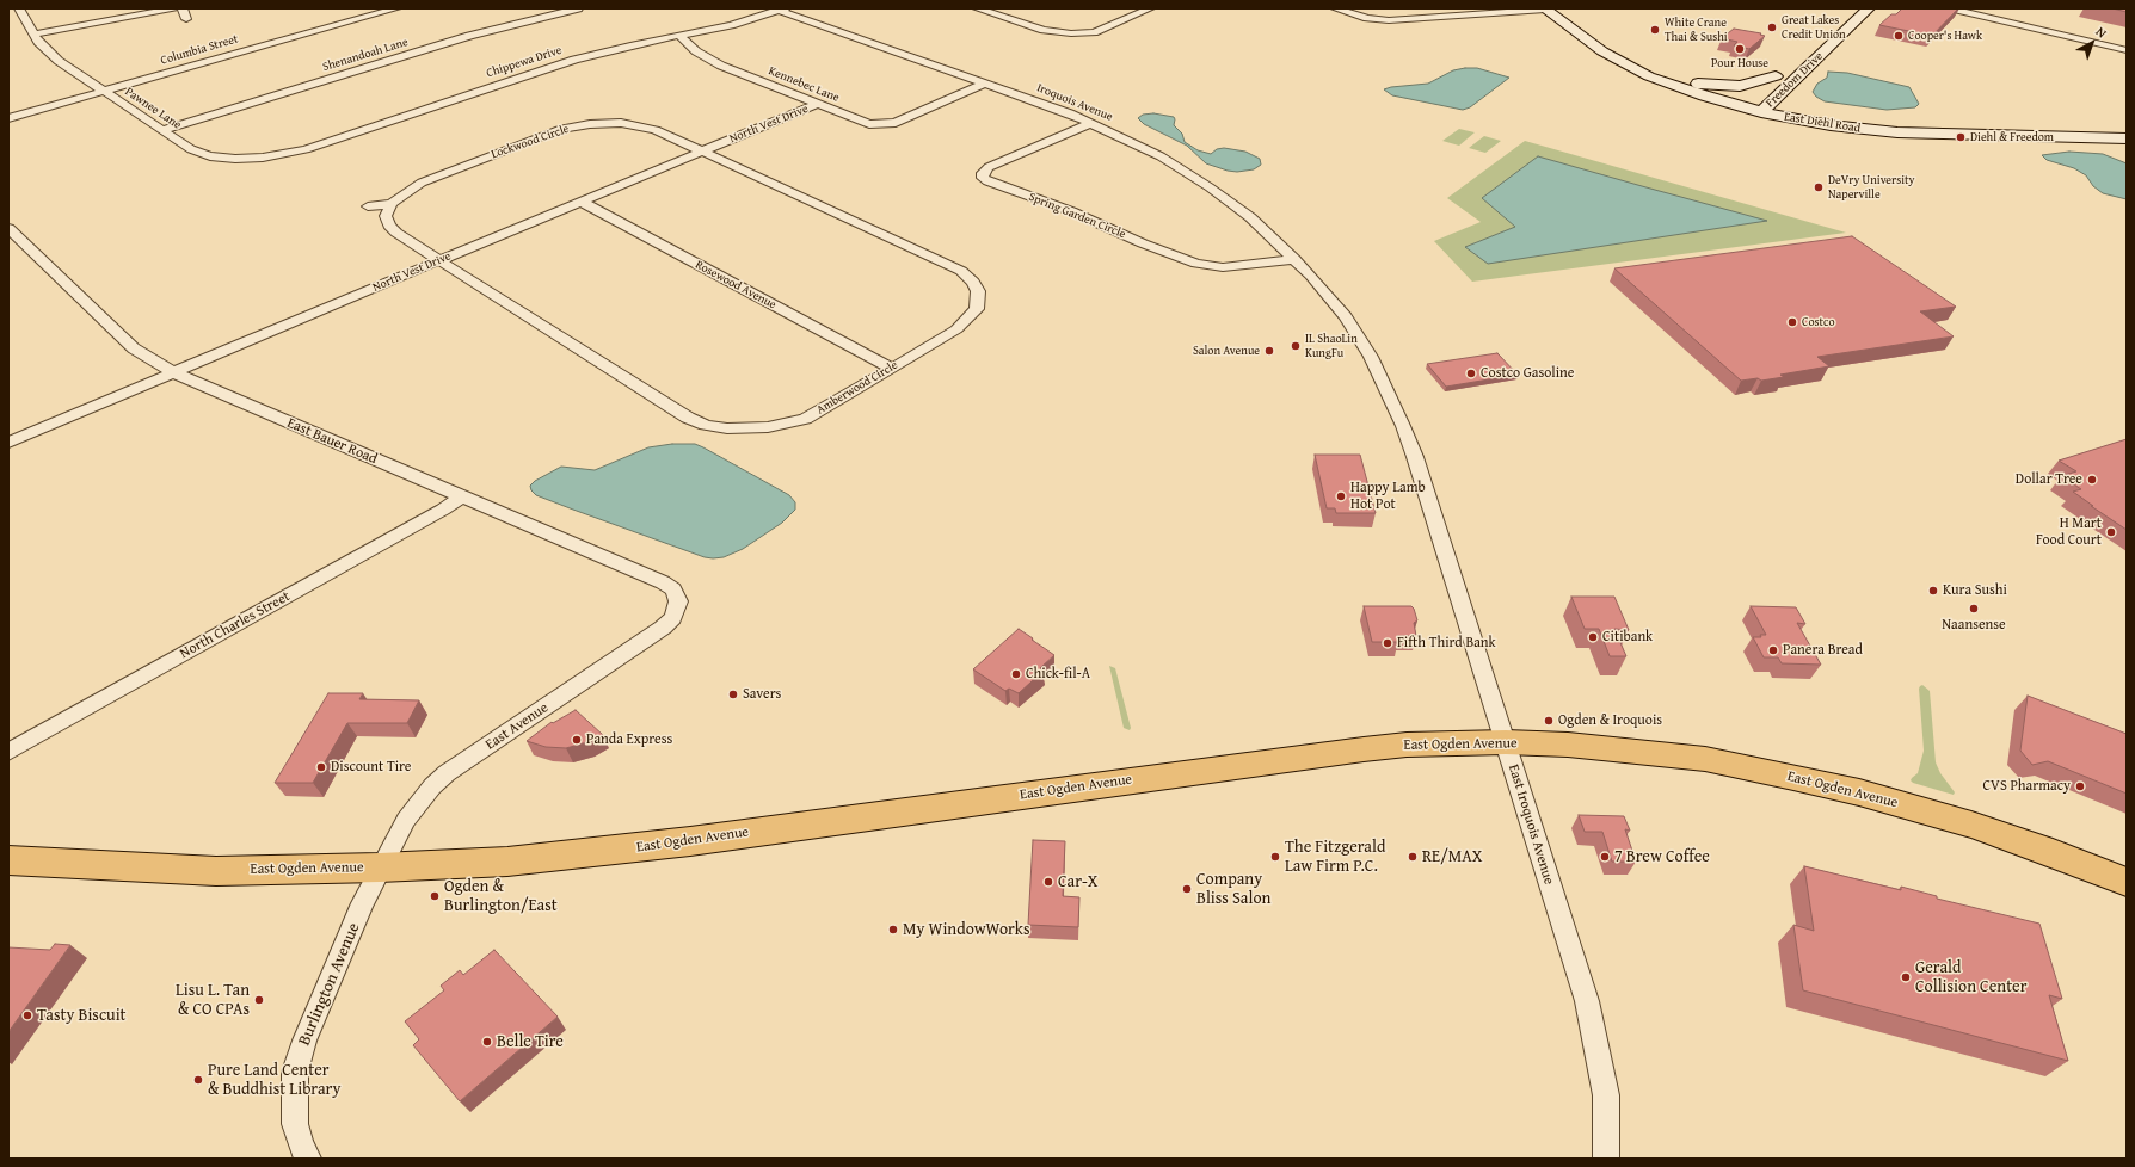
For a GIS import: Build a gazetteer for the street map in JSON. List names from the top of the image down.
{
  "streets": {
    "main road": ["East Ogden Avenue"],
    "street": [
      "Columbia Street",
      "Shenandoah Lane",
      "Chippewa Drive",
      "Freedom Drive",
      "Kennebec Lane",
      "Iroquois Avenue",
      "Pawnee Lane",
      "East Diehl Road",
      "North Vest Drive",
      "Lockwood Circle",
      "Spring Garden Circle",
      "Rosewood Avenue",
      "Amberwood Circle",
      "East Bauer Road",
      "North Charles Street",
      "East Avenue",
      "East Iroquois Avenue",
      "Burlington Avenue"
    ]
  },
  "crossings": [
    ["Columbia Street", "Pawnee Lane"],
    ["Shenandoah Lane", "Pawnee Lane"],
    ["Chippewa Drive", "Kennebec Lane"],
    ["Chippewa Drive", "Iroquois Avenue"],
    ["Chippewa Drive", "Pawnee Lane"],
    ["Freedom Drive", "East Diehl Road"],
    ["Kennebec Lane", "Iroquois Avenue"],
    ["Kennebec Lane", "North Vest Drive"],
    ["Iroquois Avenue", "Spring Garden Circle"],
    ["Iroquois Avenue", "East Iroquois Avenue"],
    ["North Vest Drive", "Lockwood Circle"],
    ["North Vest Drive", "Rosewood Avenue"],
    ["North Vest Drive", "Amberwood Circle"],
    ["North Vest Drive", "East Bauer Road"],
    ["Lockwood Circle", "Amberwood Circle"],
    ["Rosewood Avenue", "Amberwood Circle"],
    ["East Bauer Road", "North Charles Street"],
    ["East Bauer Road", "East Avenue"],
    ["East Avenue", "East Ogden Avenue"],
    ["East Avenue", "Burlington Avenue"],
    ["East Ogden Avenue", "East Iroquois Avenue"],
    ["East Ogden Avenue", "Burlington Avenue"]
  ],
  "places": [
    "Great Lakes Credit Union",
    "White Crane Thai & Sushi",
    "Cooper's Hawk",
    "Pour House",
    "Diehl & Freedom",
    "DeVry University Naperville",
    "Costco",
    "IL ShaoLin KungFu",
    "Salon Avenue",
    "Costco Gasoline",
    "Dollar Tree",
    "Happy Lamb Hot Pot",
    "H Mart Food Court",
    "Kura Sushi",
    "Naansense",
    "Citibank",
    "Fifth Third Bank",
    "Panera Bread",
    "Chick-fil-A",
    "Savers",
    "Ogden & Iroquois",
    "Panda Express",
    "Discount Tire",
    "CVS Pharmacy",
    "The Fitzgerald Law Firm P.C.",
    "RE/MAX",
    "7 Brew Coffee",
    "Car-X",
    "Company Bliss Salon",
    "Ogden & Burlington/East",
    "My WindowWorks",
    "Gerald Collision Center",
    "Lisu L. Tan & CO CPAs",
    "Tasty Biscuit",
    "Belle Tire",
    "Pure Land Center & Buddhist Library"
  ],
  "north": "top right"
}
